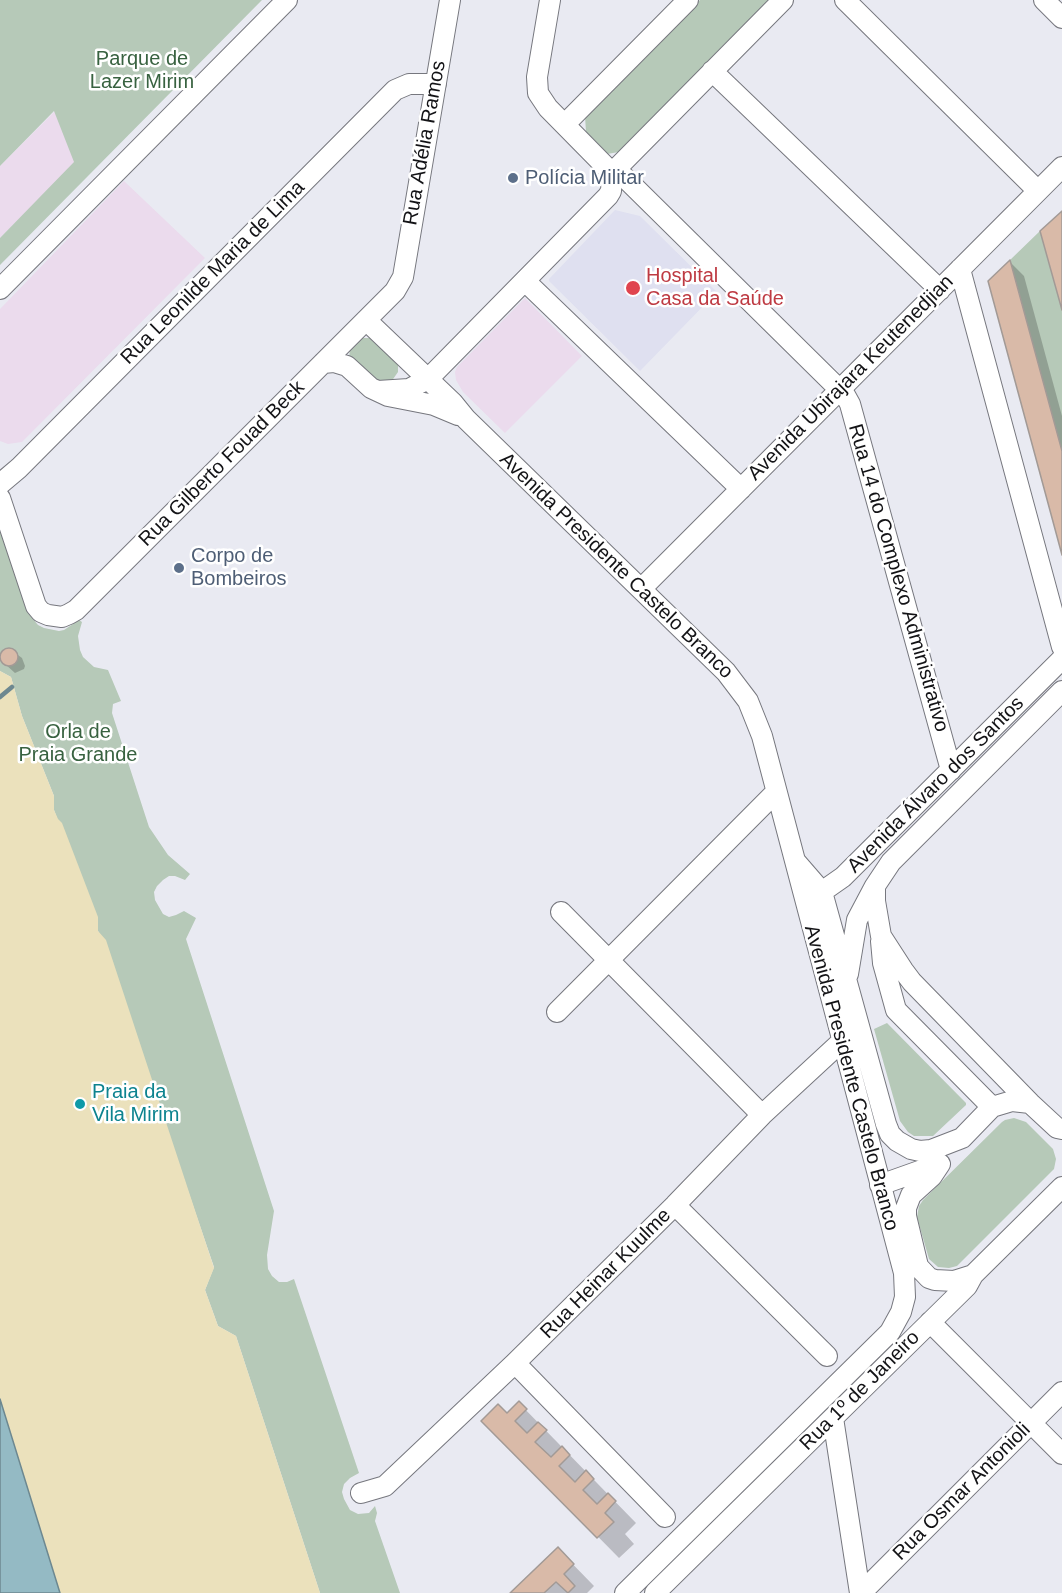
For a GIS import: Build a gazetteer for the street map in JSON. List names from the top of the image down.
{
  "streets": {
    "street": [
      "Rua Adélia Ramos",
      "Rua Leonilde Maria de Lima",
      "Avenida Ubirajara Keutenedjian",
      "Rua Gilberto Fouad Beck",
      "Avenida Presidente Castelo Branco",
      "Rua 14 do Complexo Administrativo",
      "Avenida Álvaro dos Santos",
      "Rua Heinar Kuulme",
      "Rua 1º de Janeiro",
      "Rua Osmar Antonioli"
    ]
  },
  "crossings": [
    ["Rua Adélia Ramos", "Rua Leonilde Maria de Lima"],
    ["Rua Adélia Ramos", "Rua Gilberto Fouad Beck"],
    ["Avenida Ubirajara Keutenedjian", "Avenida Presidente Castelo Branco"],
    ["Avenida Ubirajara Keutenedjian", "Rua 14 do Complexo Administrativo"],
    ["Rua Gilberto Fouad Beck", "Avenida Presidente Castelo Branco"],
    ["Avenida Presidente Castelo Branco", "Avenida Álvaro dos Santos"],
    ["Avenida Presidente Castelo Branco", "Rua Heinar Kuulme"],
    ["Avenida Presidente Castelo Branco", "Rua 1º de Janeiro"],
    ["Rua 14 do Complexo Administrativo", "Avenida Álvaro dos Santos"]
  ],
  "parks": ["Parque de Lazer Mirim", "Orla de Praia Grande"],
  "places": [
    "Polícia Militar",
    "Hospital Casa da Saúde",
    "Corpo de Bombeiros",
    "Praia da Vila Mirim"
  ]
}
